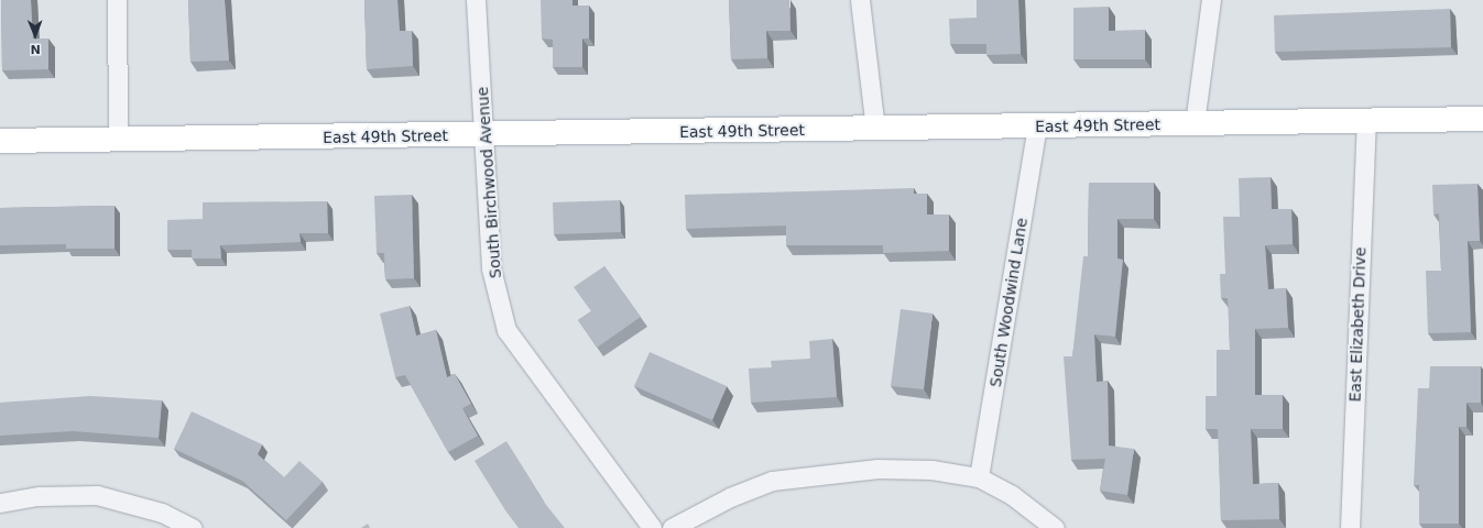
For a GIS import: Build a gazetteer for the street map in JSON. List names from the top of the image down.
{
  "streets": {
    "street": [
      "East 49th Street",
      "South Birchwood Avenue",
      "South Woodwind Lane",
      "East Elizabeth Drive"
    ]
  },
  "crossings": [
    ["East 49th Street", "South Birchwood Avenue"],
    ["East 49th Street", "South Woodwind Lane"],
    ["East 49th Street", "East Elizabeth Drive"]
  ],
  "north": "bottom"
}
